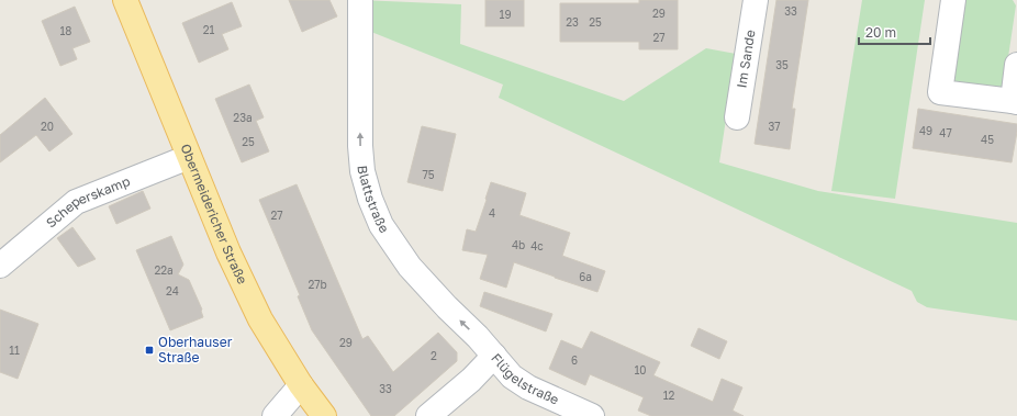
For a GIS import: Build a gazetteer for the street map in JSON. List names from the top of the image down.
{
  "streets": {
    "main road": ["Obermeidericher Straße"],
    "street": [
      "Im Sande",
      "Blattstraße",
      "Scheperskamp",
      "Flügelstraße"
    ]
  },
  "crossings": [
    ["Blattstraße", "Flügelstraße"],
    ["Scheperskamp", "Obermeidericher Straße"]
  ],
  "one_way": ["Blattstraße"],
  "places": {
    "transit": ["Oberhauser Straße"]
  },
  "house_numbers": [
    "33",
    "29",
    "19",
    "23",
    "25",
    "21",
    "18",
    "27",
    "35",
    "23a",
    "20",
    "37",
    "49",
    "47",
    "45",
    "25",
    "75",
    "4",
    "27",
    "4b",
    "4c",
    "22a",
    "6a",
    "27b",
    "24",
    "29",
    "11",
    "2",
    "6",
    "10",
    "33",
    "12"
  ],
  "scale_bar": "20 m"
}
